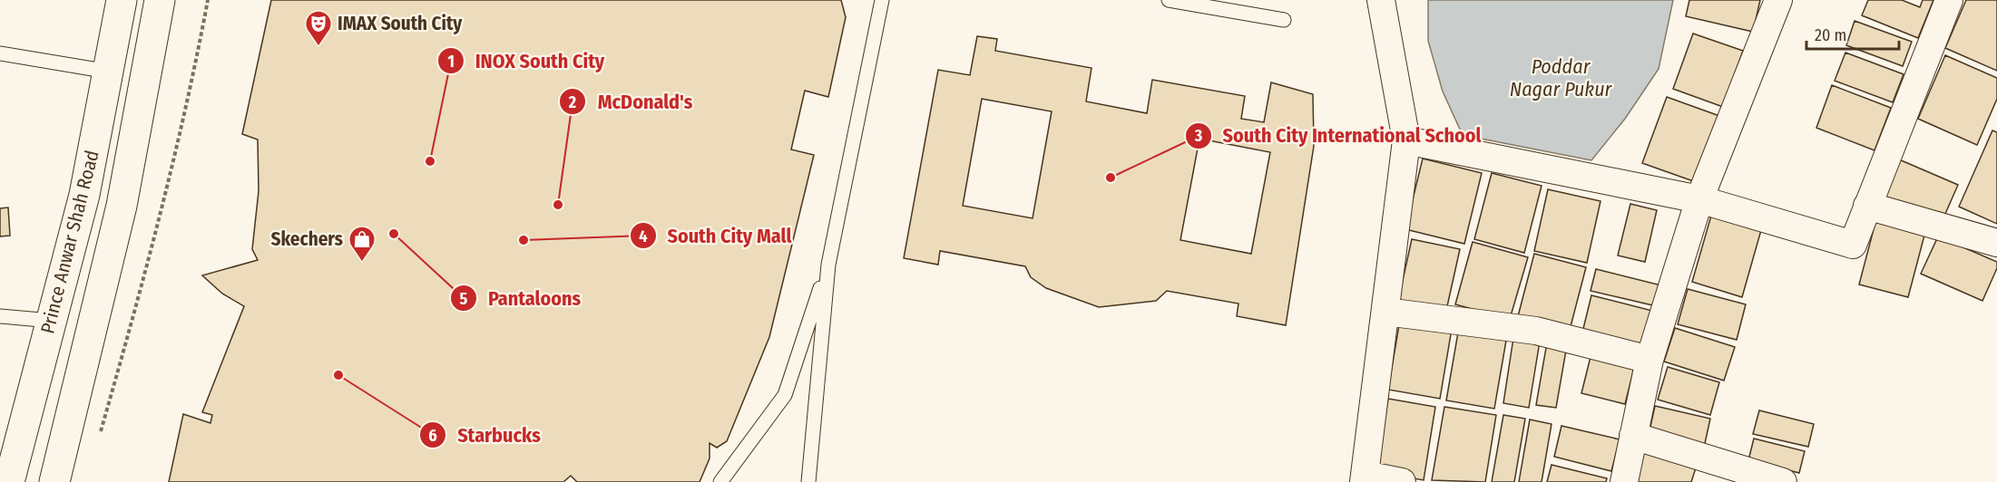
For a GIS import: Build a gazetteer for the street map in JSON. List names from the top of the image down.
{
  "streets": {
    "main road": ["Prince Anwar Shah Road"]
  },
  "water": ["Poddar Nagar Pukur"],
  "places": {
    "theatre": ["IMAX South City"],
    "other": [
      "INOX South City",
      "South City International School",
      "McDonald's",
      "Pantaloons",
      "South City Mall",
      "Starbucks"
    ],
    "shop": ["Skechers"]
  },
  "scale_bar": "20 m"
}
